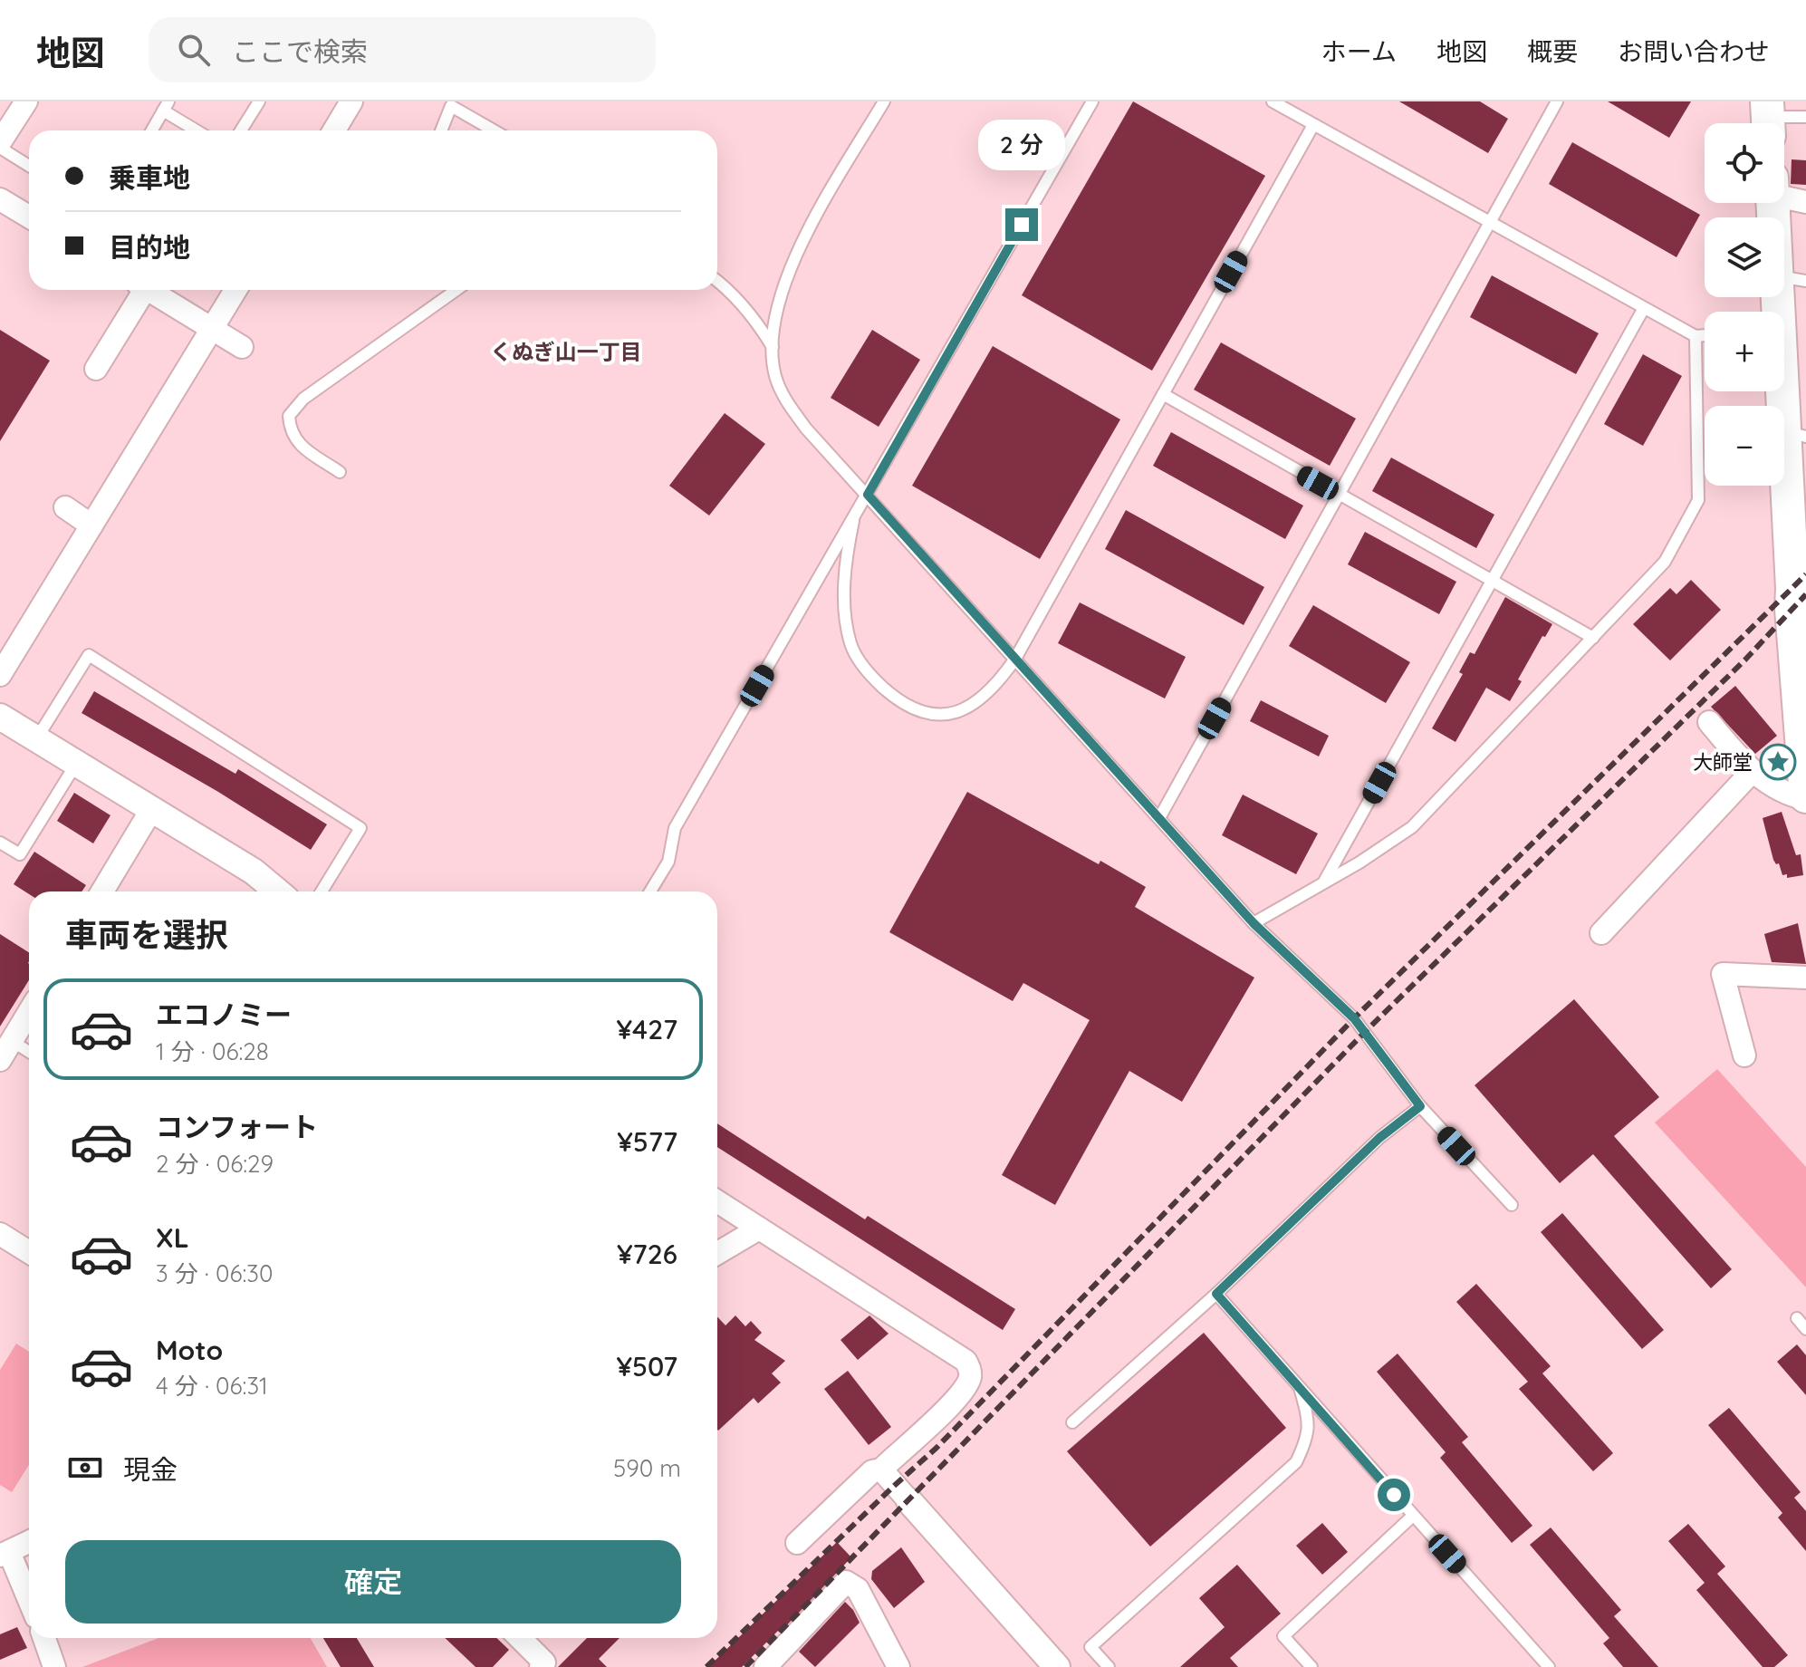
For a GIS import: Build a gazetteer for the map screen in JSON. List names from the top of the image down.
{
  "districts": ["くぬぎ山一丁目"],
  "places": {
    "place": ["大師堂"]
  },
  "page": {
    "header": "地図",
    "search": "ここで検索",
    "nav": [
      "ホーム",
      "地図",
      "概要",
      "お問い合わせ"
    ],
    "bubble": "2 分",
    "map_buttons": ["+", "−"],
    "banner": ["乗車地", "目的地"],
    "heading": "車両を選択",
    "list": [
      {
        "name": "エコノミー",
        "note": "1 分 · 06:28",
        "value": "¥427"
      },
      {
        "name": "コンフォート",
        "note": "2 分 · 06:29",
        "value": "¥577"
      },
      {
        "name": "XL",
        "note": "3 分 · 06:30",
        "value": "¥726"
      },
      {
        "name": "Moto",
        "note": "4 分 · 06:31",
        "value": "¥507"
      }
    ],
    "pay": ["現金", "590 m"],
    "buttons": "確定"
  }
}
